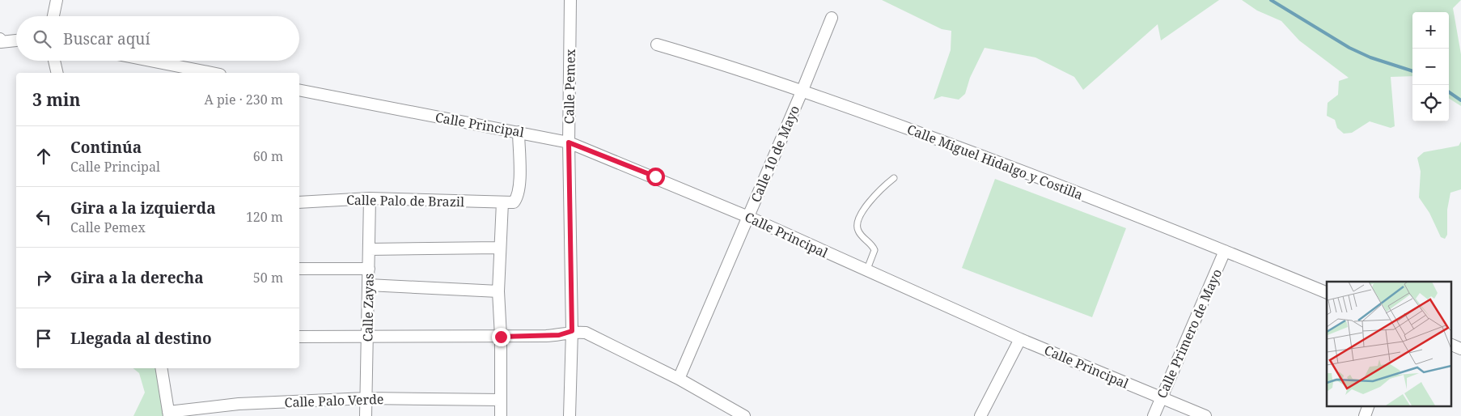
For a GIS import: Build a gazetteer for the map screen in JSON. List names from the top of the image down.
{
  "streets": {
    "street": [
      "Calle Pemex",
      "Calle Principal",
      "Calle 10 de Mayo",
      "Calle Miguel Hidalgo y Costilla",
      "Calle Palo de Brazil",
      "Calle Zayas",
      "Calle Primero de Mayo",
      "Calle Palo Verde"
    ]
  },
  "crossings": [
    ["Calle Pemex", "Calle Principal"],
    ["Calle Principal", "Calle 10 de Mayo"],
    ["Calle Principal", "Calle Primero de Mayo"],
    ["Calle 10 de Mayo", "Calle Miguel Hidalgo y Costilla"],
    ["Calle Miguel Hidalgo y Costilla", "Calle Primero de Mayo"],
    ["Calle Palo de Brazil", "Calle Zayas"],
    ["Calle Zayas", "Calle Palo Verde"]
  ],
  "page": {
    "map_buttons": ["+", "−"],
    "search": "Buscar aquí",
    "heading": ["3 min", "A pie · 230 m"],
    "list": [
      ["Continúa", "Calle Principal", "60 m"],
      ["Gira a la izquierda", "Calle Pemex", "120 m"],
      ["Gira a la derecha", "50 m"],
      "Llegada al destino"
    ]
  }
}
